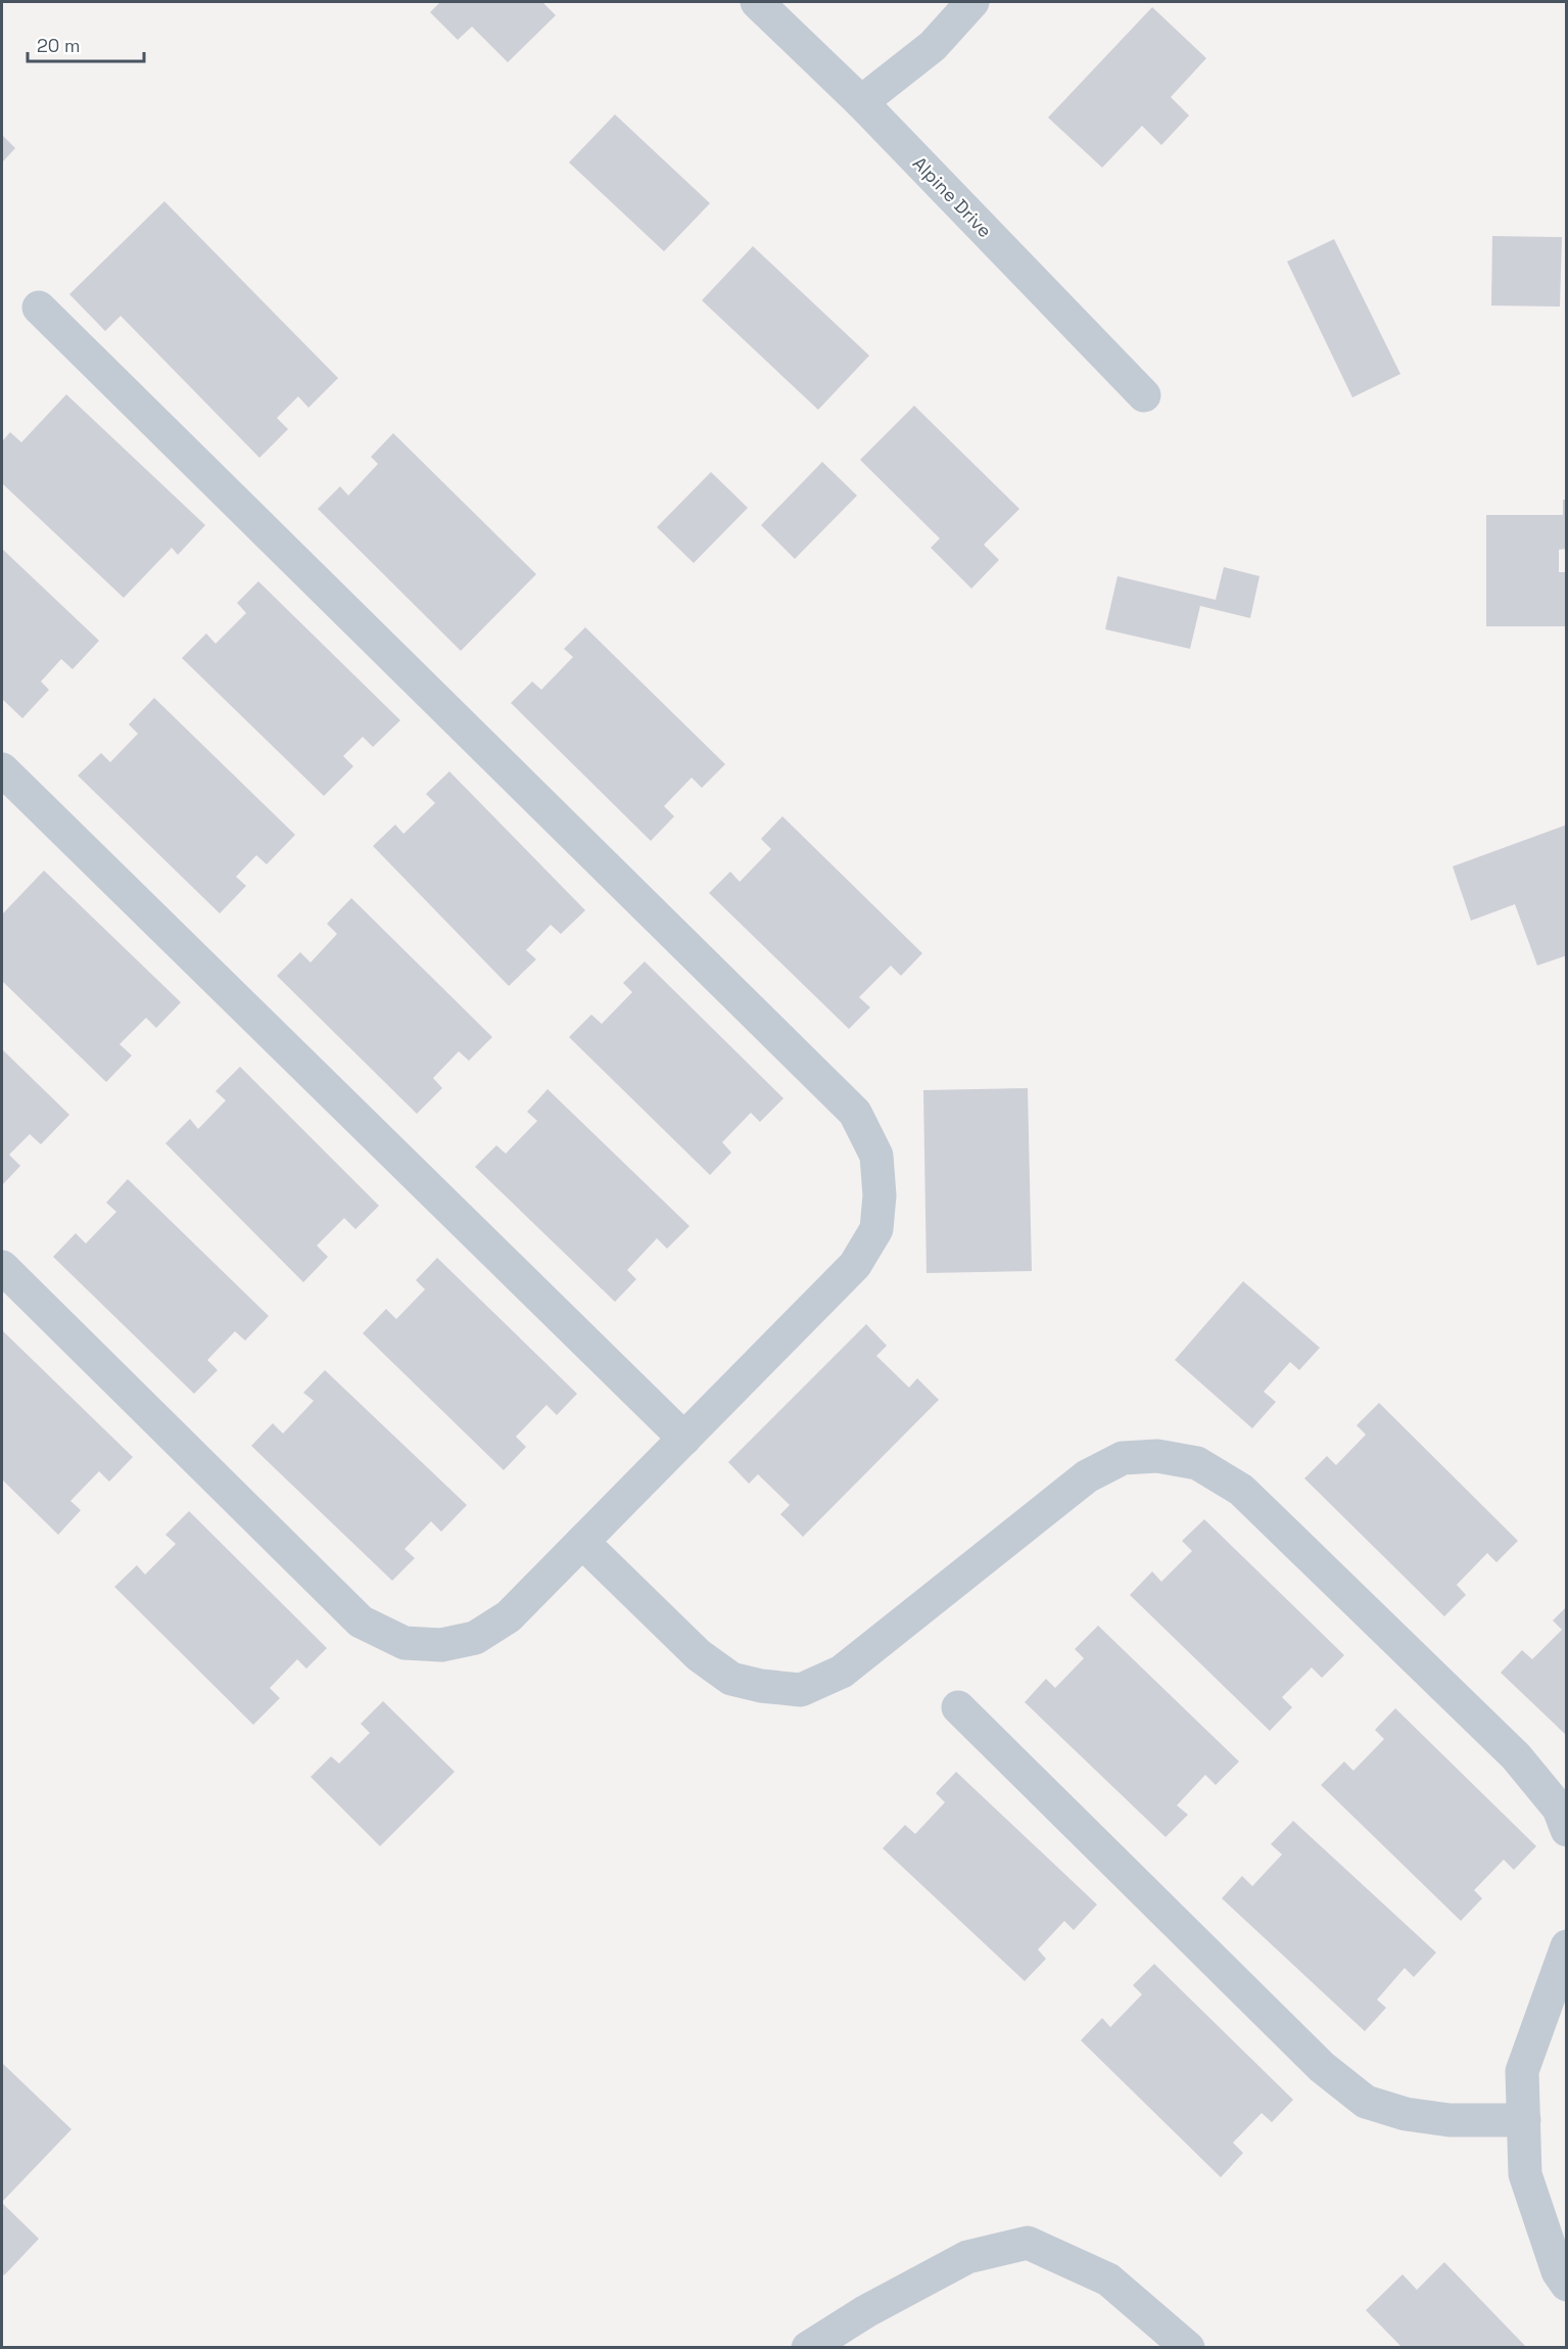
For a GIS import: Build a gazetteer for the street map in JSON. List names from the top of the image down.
{
  "streets": {
    "street": ["Alpine Drive"]
  },
  "scale_bar": "20 m"
}
